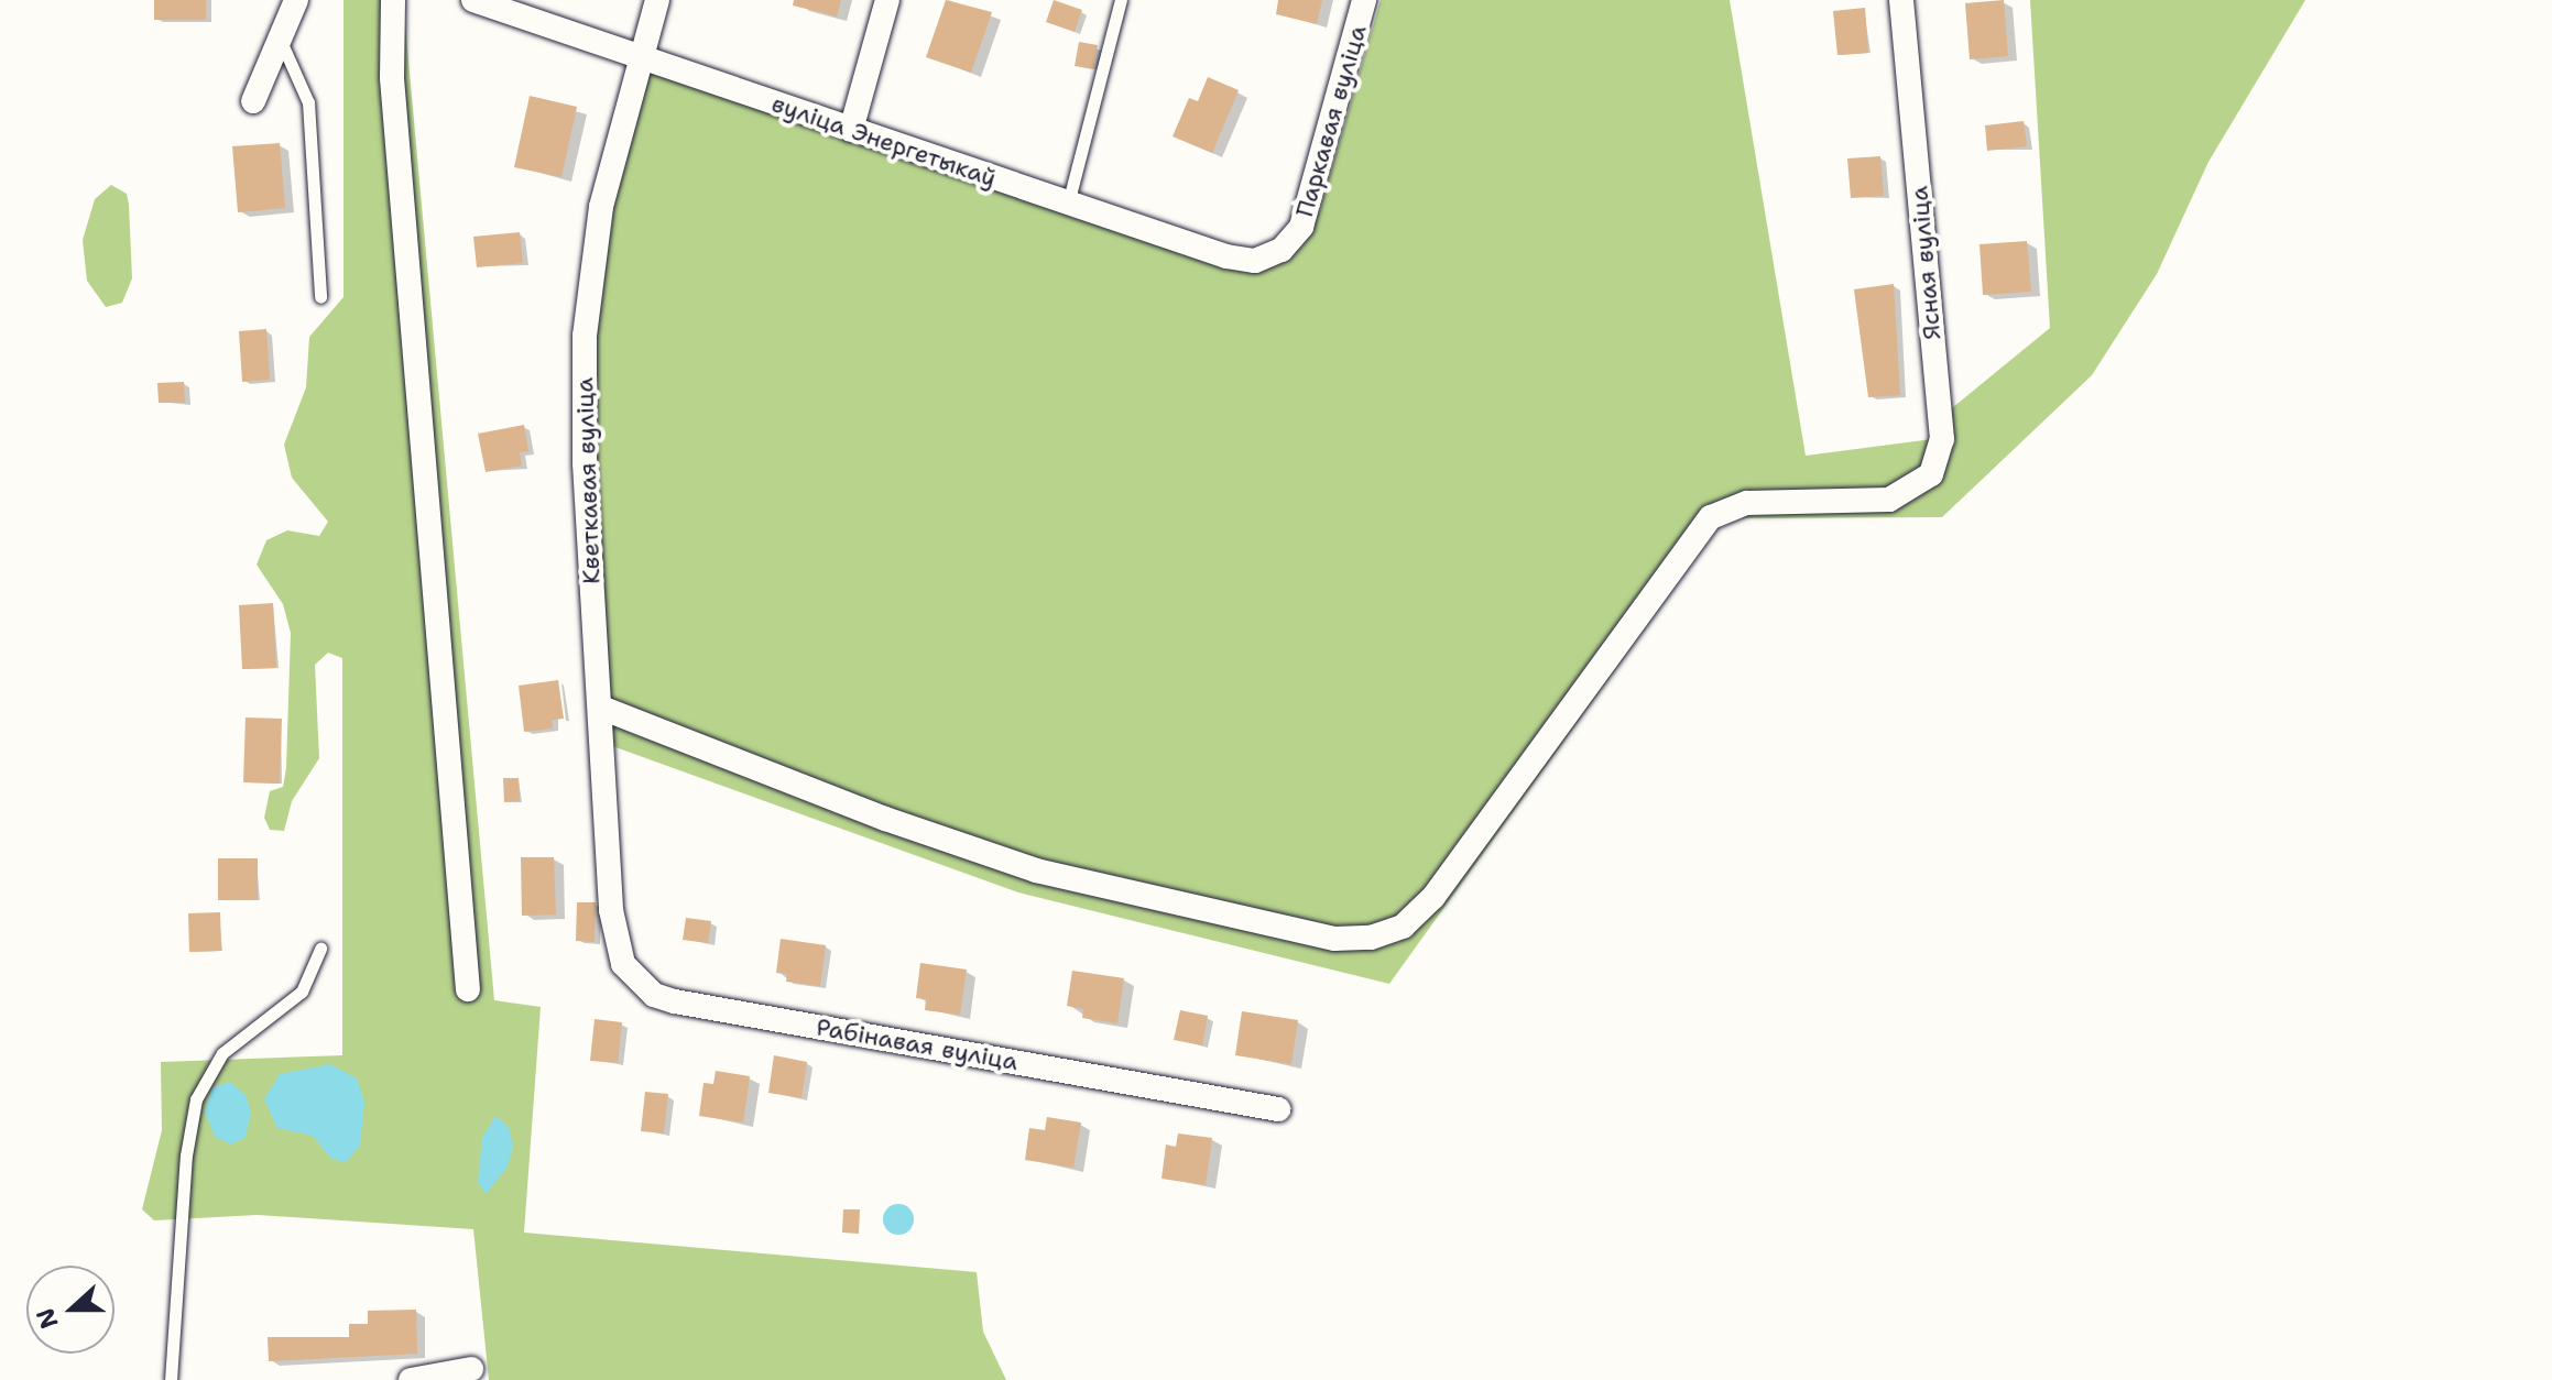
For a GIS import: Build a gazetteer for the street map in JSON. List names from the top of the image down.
{
  "streets": {
    "street": [
      "Паркавая вуліца",
      "вуліца Энергетыкаў",
      "Ясная вуліца",
      "Кветкавая вуліца",
      "Рабінавая вуліца"
    ]
  },
  "crossings": [
    ["Паркавая вуліца", "вуліца Энергетыкаў"],
    ["вуліца Энергетыкаў", "Кветкавая вуліца"],
    ["Ясная вуліца", "Кветкавая вуліца"],
    ["Кветкавая вуліца", "Рабінавая вуліца"]
  ],
  "north": "left"
}
